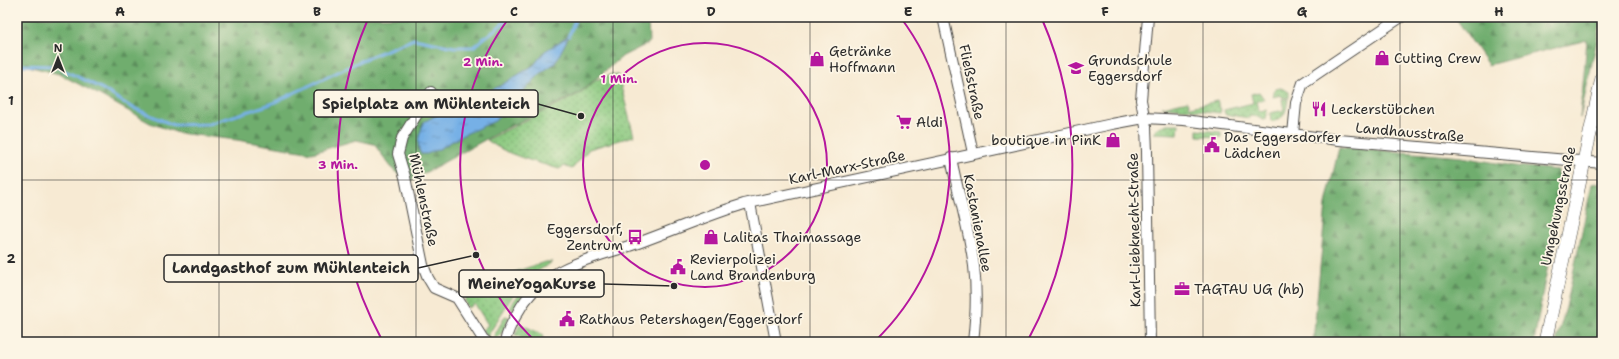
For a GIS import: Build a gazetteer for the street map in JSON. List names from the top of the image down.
{
  "streets": {
    "main road": ["Umgehungsstraße"],
    "street": [
      "Fließstraße",
      "Landhausstraße",
      "Karl-Marx-Straße",
      "Mühlenstraße",
      "Kastanienallee",
      "Karl-Liebknecht-Straße"
    ]
  },
  "crossings": [
    ["Fließstraße", "Karl-Marx-Straße"],
    ["Landhausstraße", "Karl-Marx-Straße"],
    ["Landhausstraße", "Umgehungsstraße"],
    ["Landhausstraße", "Karl-Liebknecht-Straße"],
    ["Karl-Marx-Straße", "Kastanienallee"],
    ["Karl-Marx-Straße", "Karl-Liebknecht-Straße"]
  ],
  "places": {
    "shop": [
      "Cutting Crew",
      "Getränke Hoffmann",
      "boutique in PinK",
      "Lalitas Thaimassage"
    ],
    "school or university": ["Grundschule Eggersdorf"],
    "restaurant": ["Leckerstübchen"],
    "other": ["Spielplatz am Mühlenteich", "Landgasthof zum Mühlenteich", "MeineYogaKurse"],
    "supermarket": ["Aldi"],
    "public building": ["Das Eggersdorfer Lädchen", "Revierpolizei Land Brandenburg", "Rathaus Petershagen/Eggersdorf"],
    "bus stop": ["Eggersdorf, Zentrum"],
    "office": ["TAGTAU UG (hb)"]
  },
  "north": "top",
  "grid": {
    "columns": [
      "A",
      "B",
      "C",
      "D",
      "E",
      "F",
      "G",
      "H"
    ],
    "rows": ["1", "2"]
  },
  "rings": ["2 Min.", "1 Min.", "3 Min."]
}
